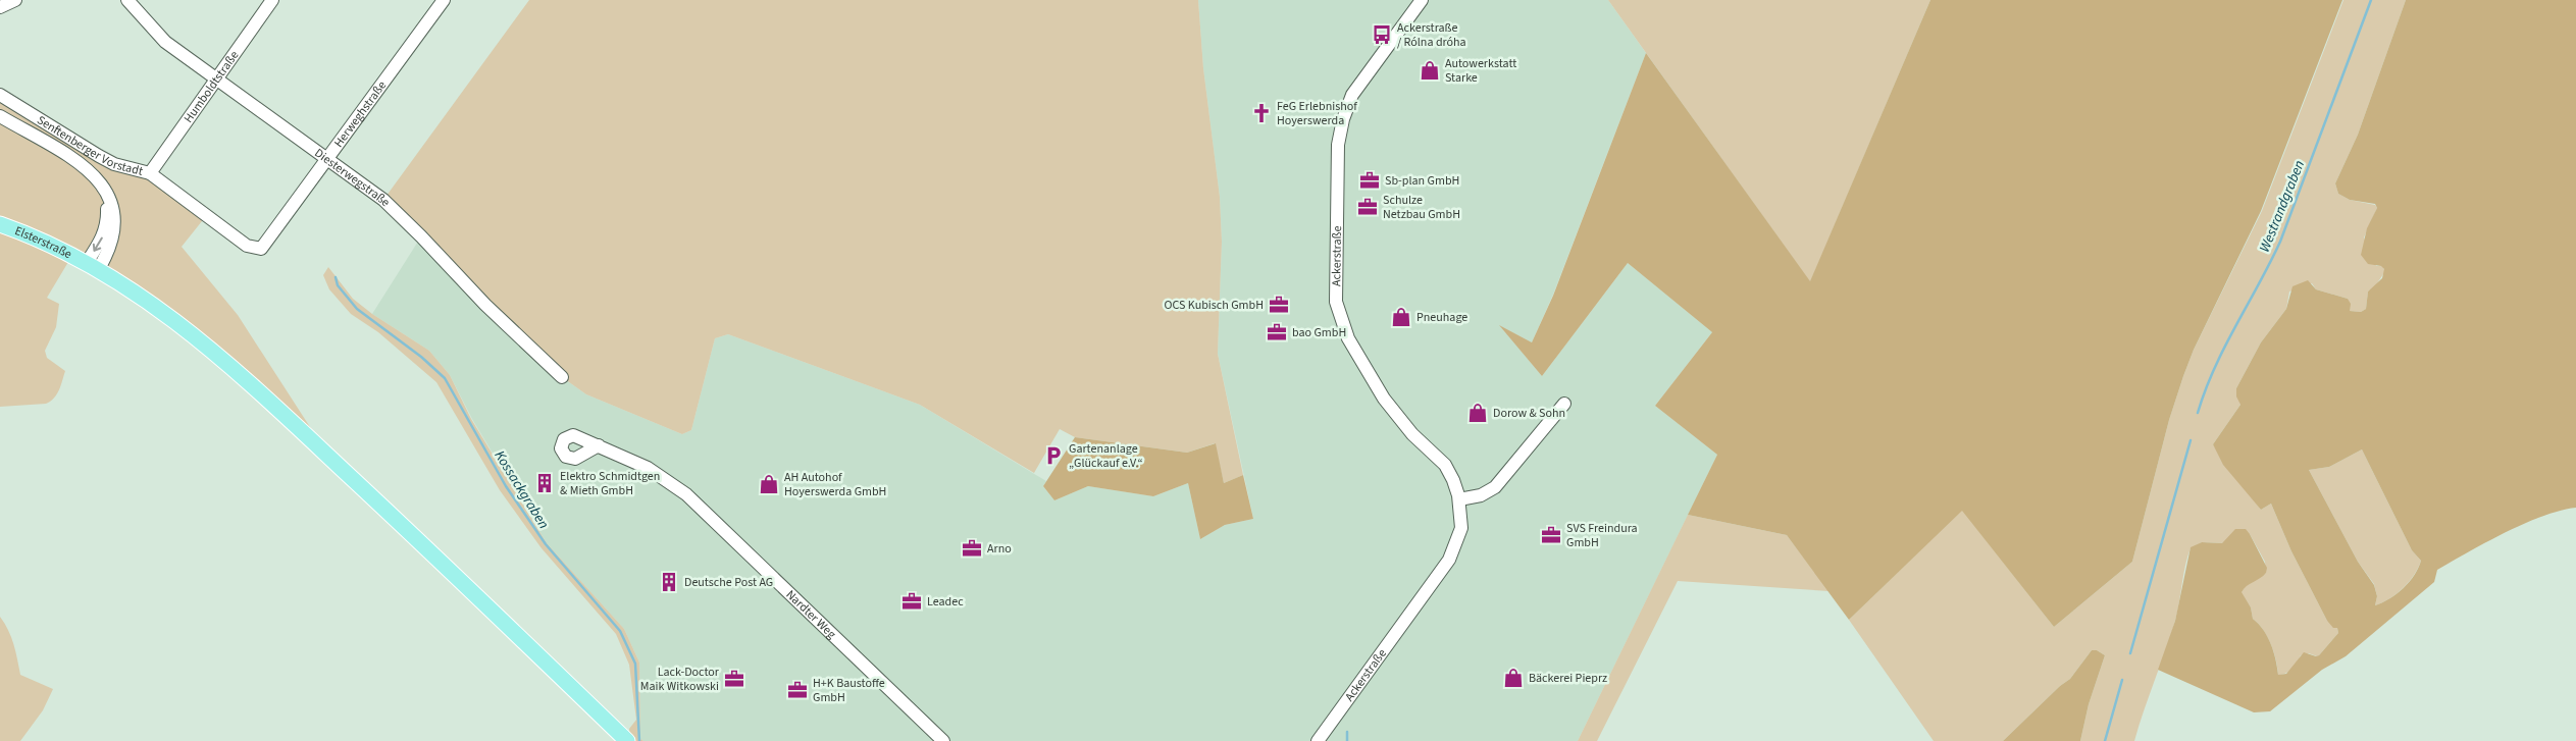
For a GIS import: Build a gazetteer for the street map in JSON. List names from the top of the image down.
{
  "streets": {
    "main road": ["Elsterstraße"],
    "street": [
      "Humboldtstraße",
      "Herweghstraße",
      "Senftenberger Vorstadt",
      "Diesterwegstraße",
      "Ackerstraße",
      "Nardter Weg"
    ]
  },
  "crossings": [
    ["Humboldtstraße", "Senftenberger Vorstadt"],
    ["Humboldtstraße", "Diesterwegstraße"],
    ["Herweghstraße", "Senftenberger Vorstadt"],
    ["Herweghstraße", "Diesterwegstraße"],
    ["Senftenberger Vorstadt", "Elsterstraße"]
  ],
  "water": ["Westrandgraben", "Kossackgraben"],
  "places": {
    "bus stop": ["Ackerstraße / Rólna dróha"],
    "shop": [
      "Autowerkstatt Starke",
      "Pneuhage",
      "Dorow & Sohn",
      "AH Autohof Hoyerswerda GmbH",
      "Bäckerei Pieprz"
    ],
    "church": ["FeG Erlebnishof Hoyerswerda"],
    "office": [
      "Sb-plan GmbH",
      "Schulze Netzbau GmbH",
      "OCS Kubisch GmbH",
      "bao GmbH",
      "SVS Freindura GmbH",
      "Arno",
      "Leadec",
      "Lack-Doctor Maik Witkowski",
      "H+K Baustoffe GmbH"
    ],
    "parking": ["Gartenanlage „Glückauf e.V.“"],
    "building": ["Elektro Schmidtgen & Mieth GmbH", "Deutsche Post AG"]
  }
}
